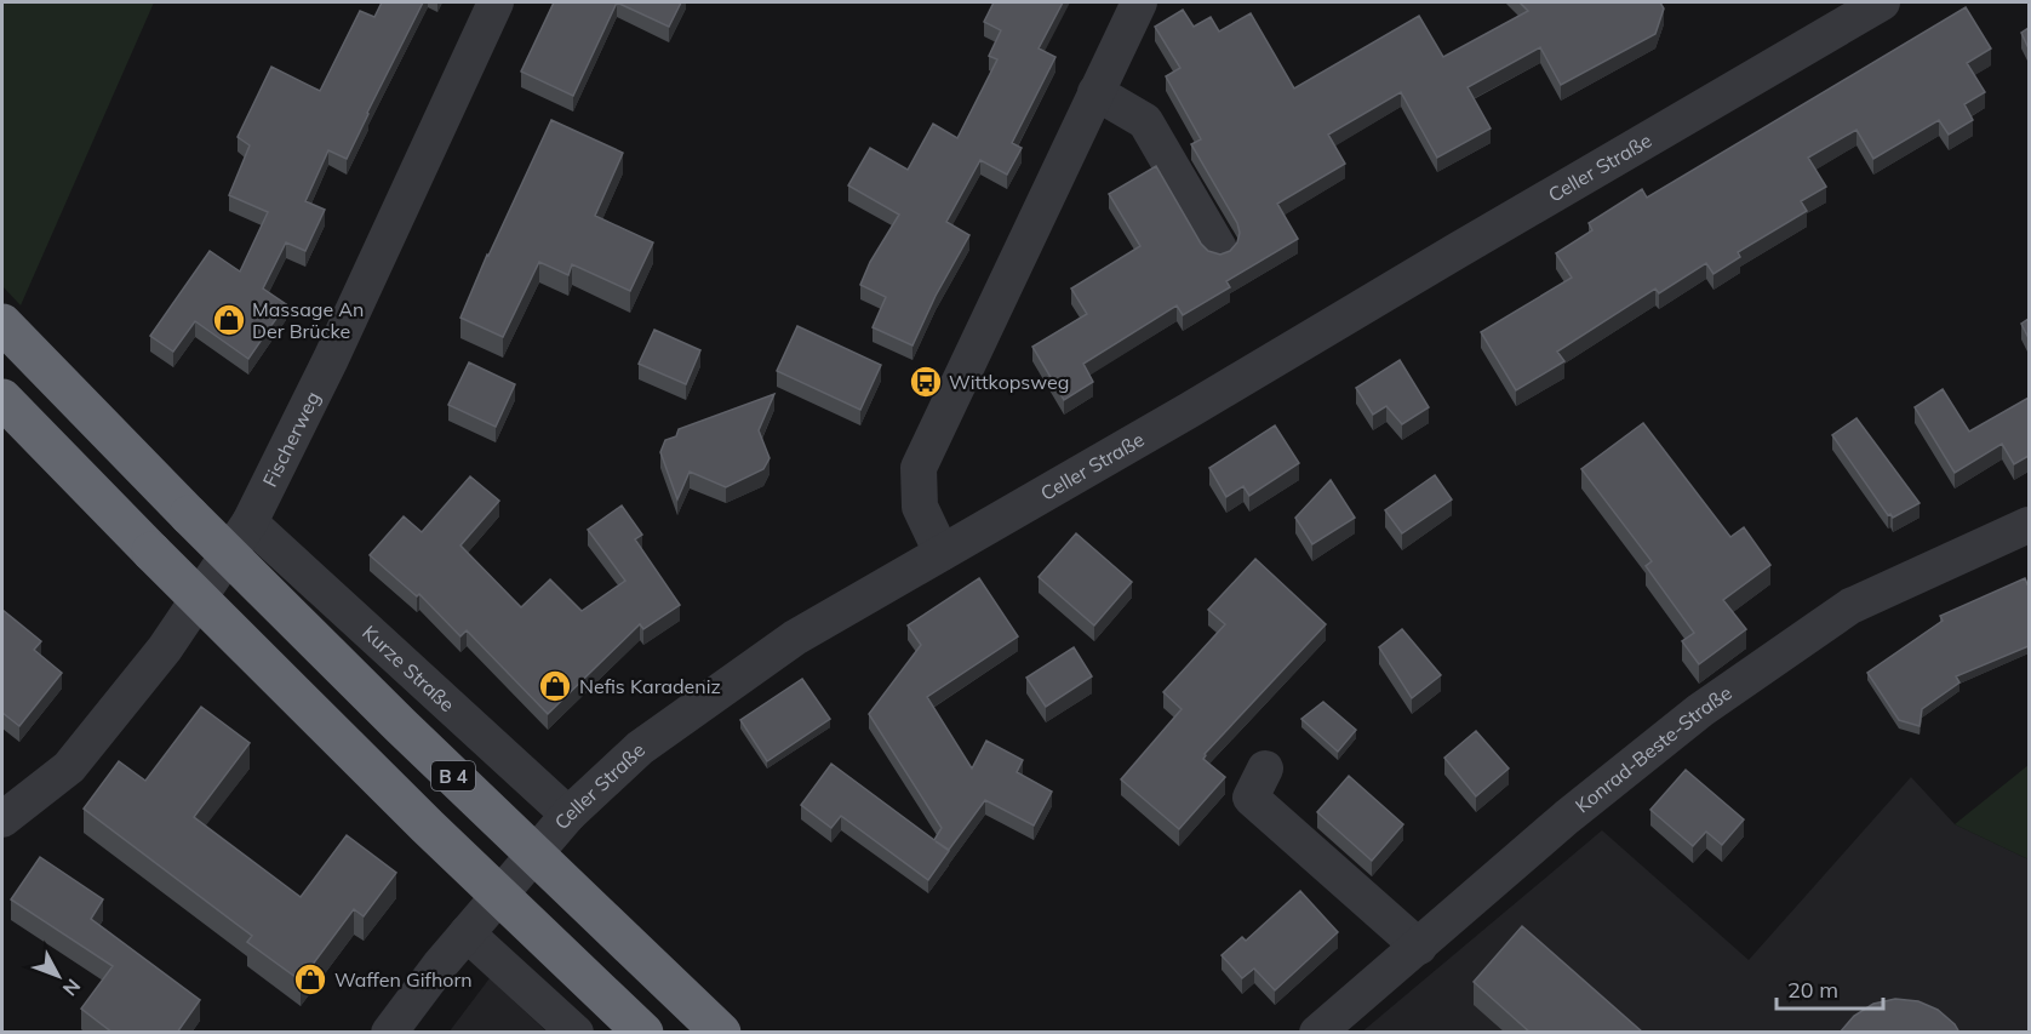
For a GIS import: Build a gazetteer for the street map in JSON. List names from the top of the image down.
{
  "streets": {
    "highway": ["B 4"],
    "street": [
      "Celler Straße",
      "Fischerweg",
      "Kurze Straße",
      "Konrad-Beste-Straße"
    ]
  },
  "crossings": [
    ["Celler Straße", "Kurze Straße"],
    ["Fischerweg", "Kurze Straße"]
  ],
  "places": {
    "shop": ["Massage An Der Brücke", "Nefis Karadeniz", "Waffen Gifhorn"],
    "bus stop": ["Wittkopsweg"]
  },
  "scale_bar": "20 m",
  "north": "bottom right"
}
